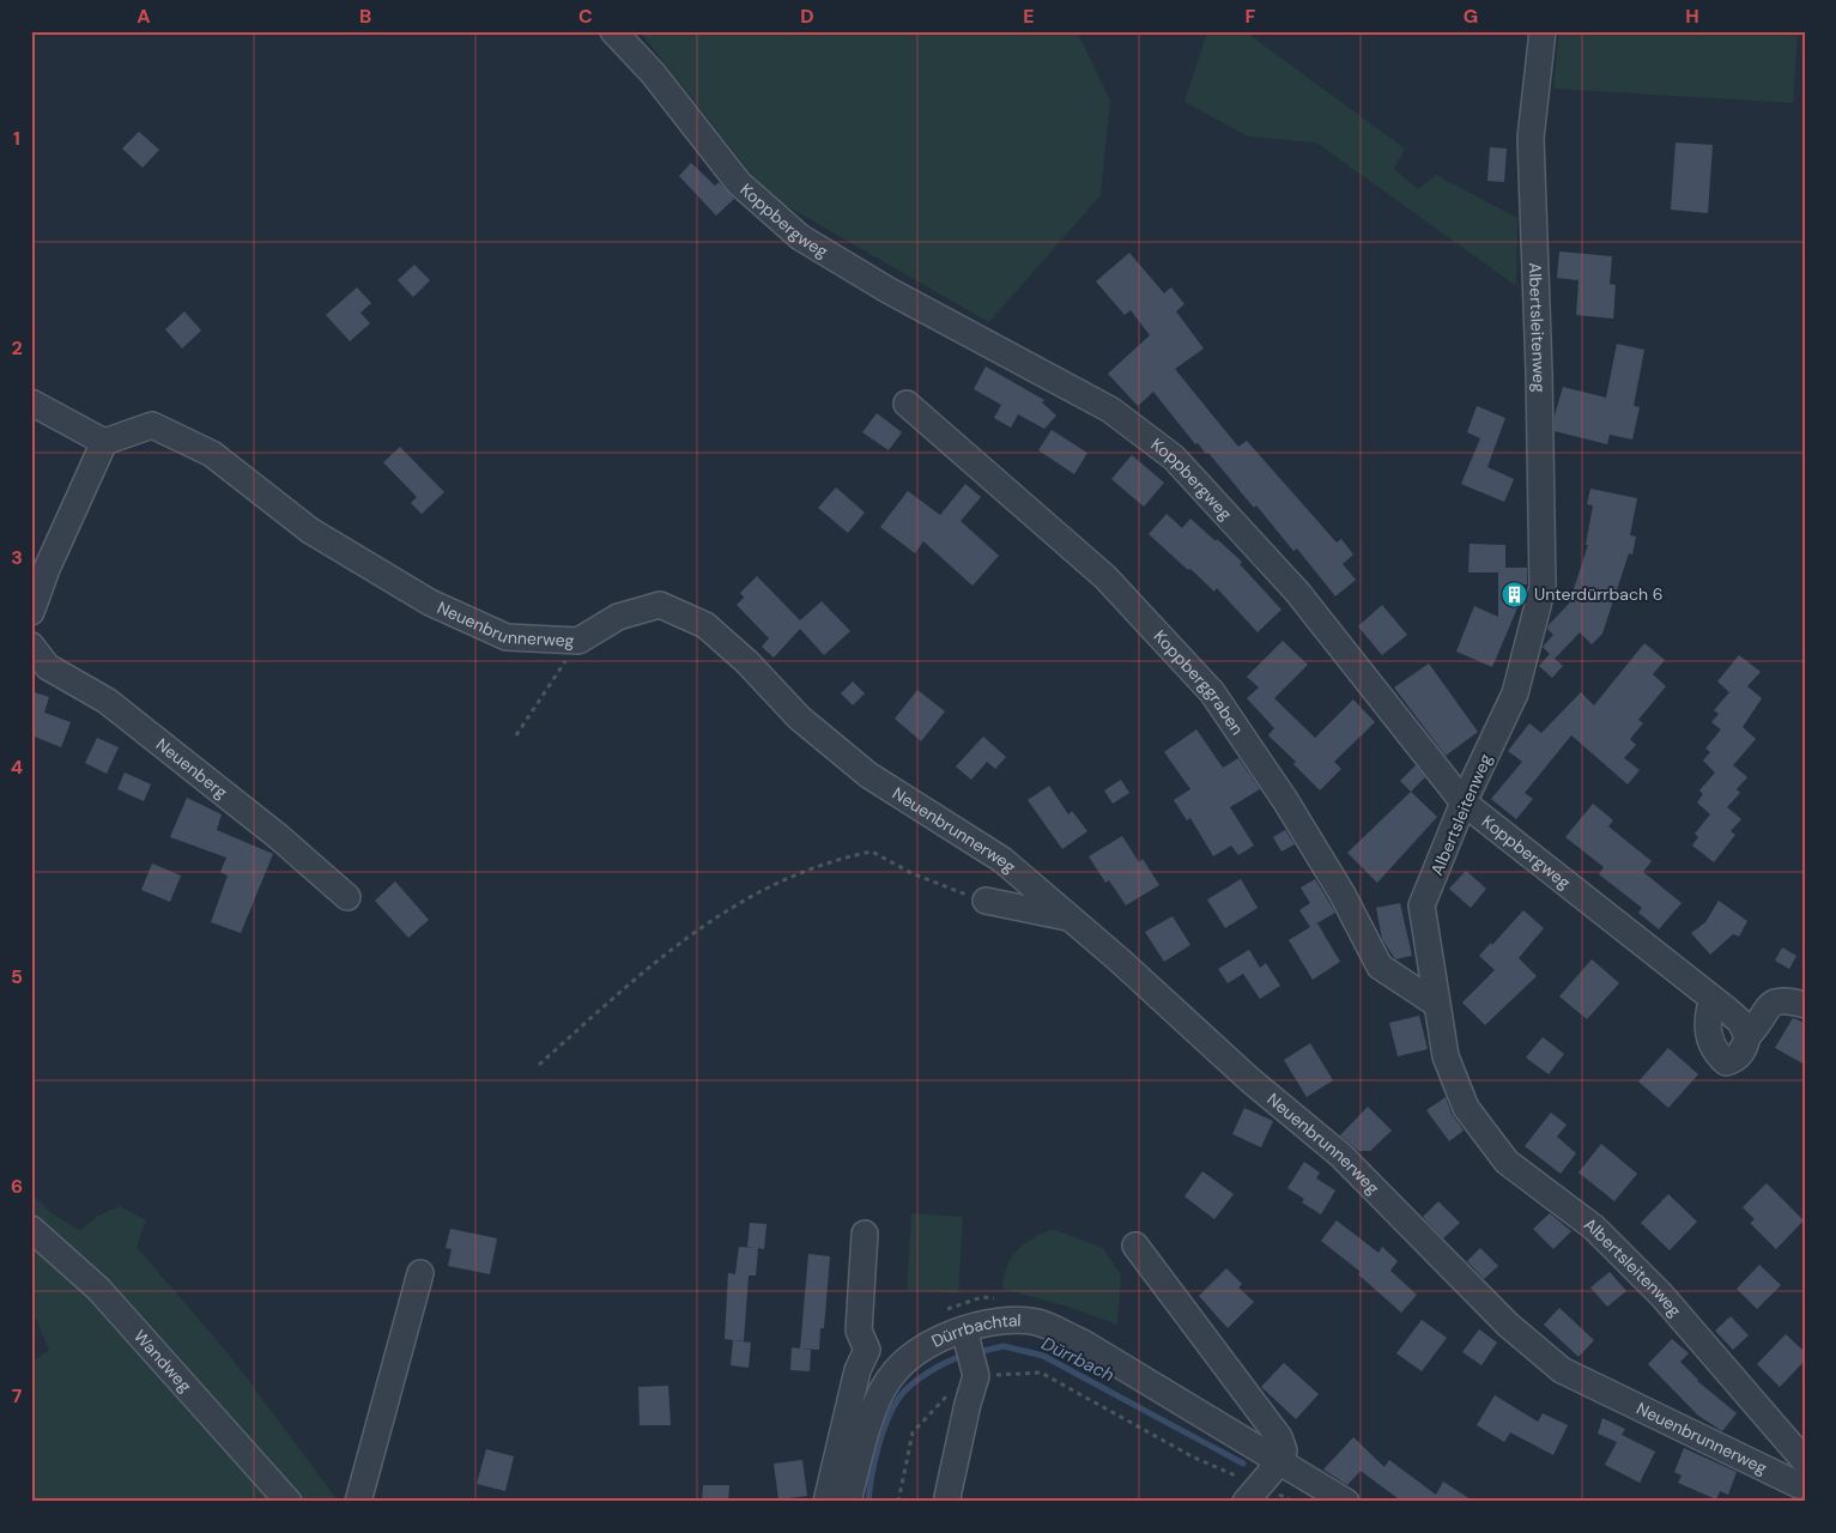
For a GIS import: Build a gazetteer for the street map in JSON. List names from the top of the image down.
{
  "streets": {
    "street": [
      "Koppbergweg",
      "Albertsleitenweg",
      "Neuenbrunnerweg",
      "Koppberggraben",
      "Neuenberg",
      "Dürrbachtal",
      "Wandweg"
    ]
  },
  "crossings": [
    ["Koppbergweg", "Albertsleitenweg"],
    ["Albertsleitenweg", "Koppberggraben"]
  ],
  "water": ["Dürrbach"],
  "places": {
    "building": ["Unterdürrbach 6"]
  },
  "grid": {
    "columns": [
      "A",
      "B",
      "C",
      "D",
      "E",
      "F",
      "G",
      "H"
    ],
    "rows": [
      "1",
      "2",
      "3",
      "4",
      "5",
      "6",
      "7"
    ]
  }
}
